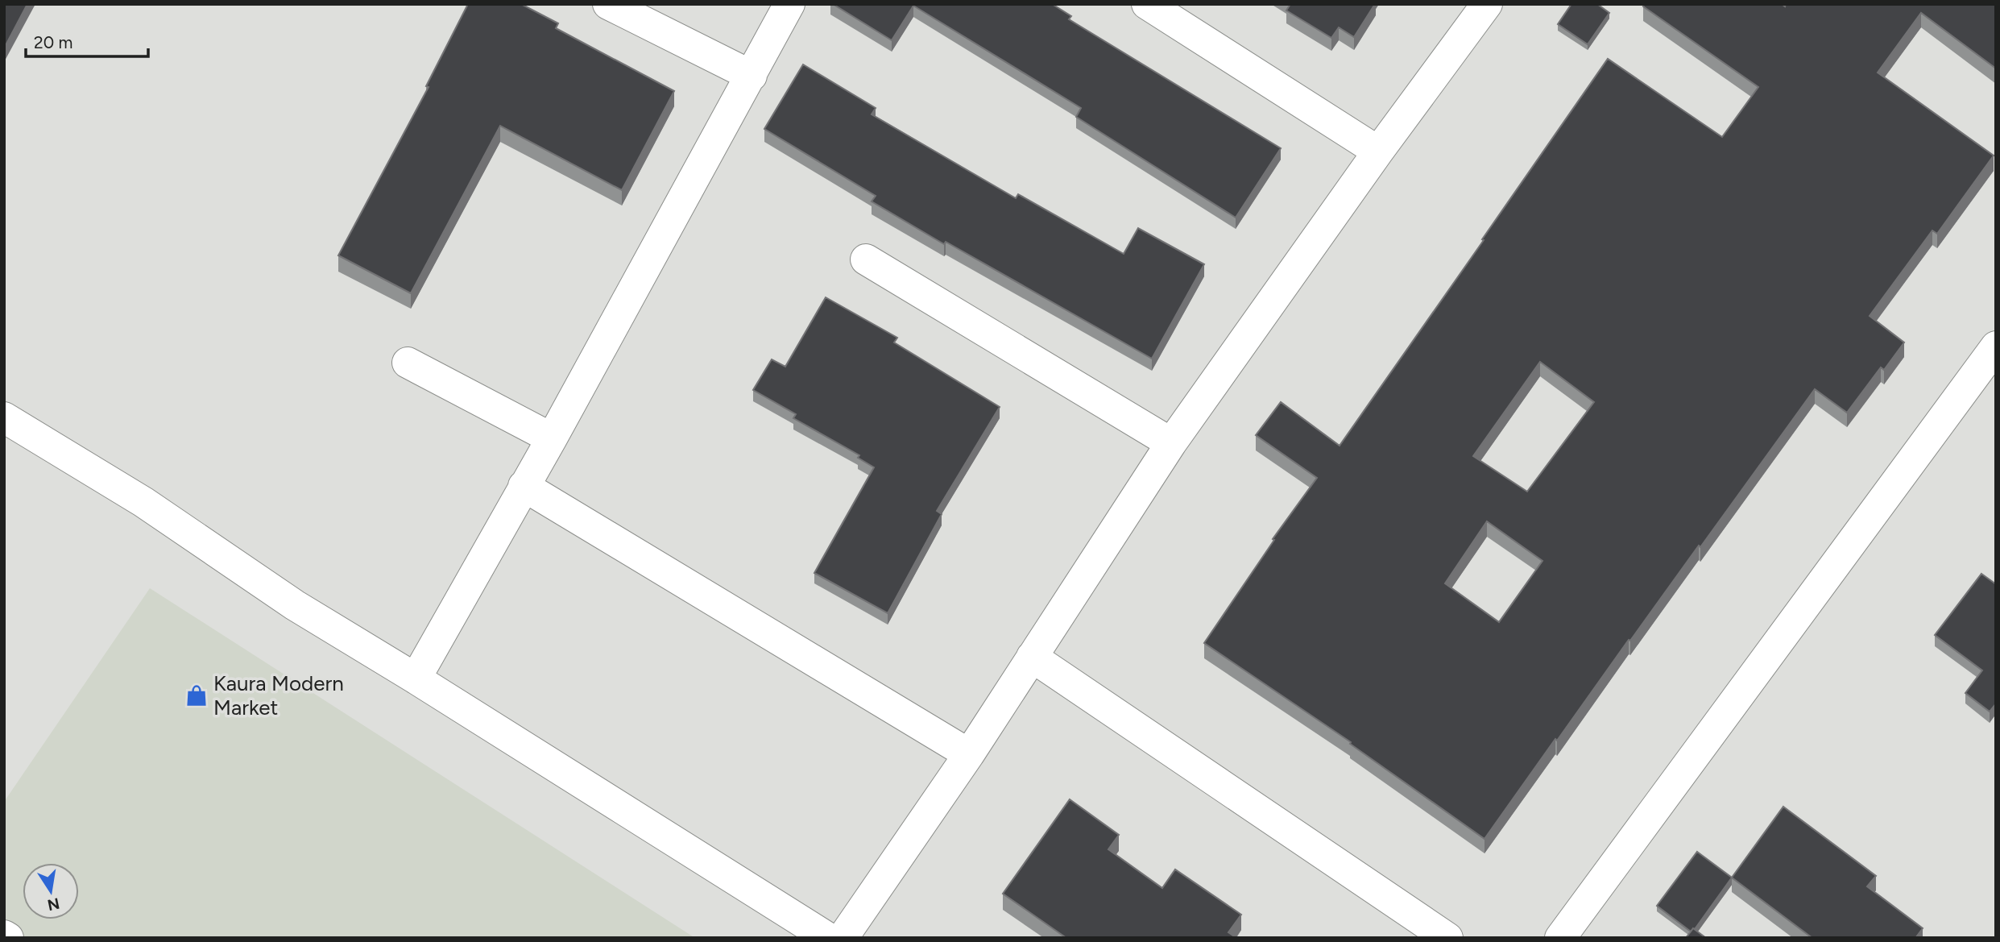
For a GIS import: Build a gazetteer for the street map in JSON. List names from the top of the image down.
{
  "places": {
    "shop": ["Kaura Modern Market"]
  },
  "scale_bar": "20 m",
  "north": "bottom"
}
